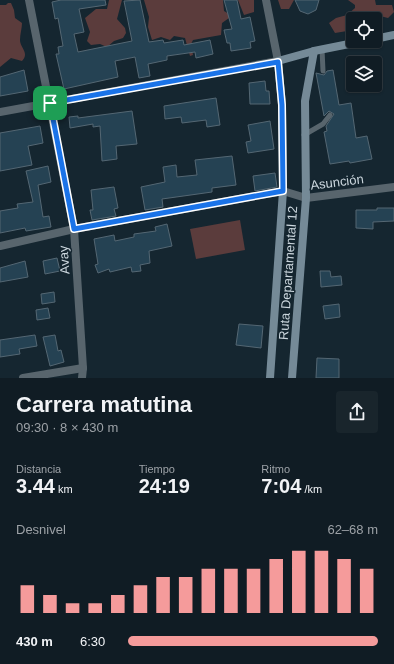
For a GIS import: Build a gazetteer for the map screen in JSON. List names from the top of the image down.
{
  "streets": {
    "main road": ["Ruta Departamental 12"],
    "street": ["Asunción", "Avay"]
  },
  "crossings": [
    ["Asunción", "Ruta Departamental 12"]
  ],
  "page": {
    "heading": ["Carrera matutina", "09:30 · 8 × 430 m"],
    "stats": [
      ["Distancia", "3.44 km"],
      ["Tiempo", "24:19"],
      ["Ritmo", "7:04 /km"]
    ],
    "chart": ["Desnivel", "62–68 m"],
    "list": [
      {
        "name": "430 m",
        "note": "6:30"
      }
    ]
  }
}
